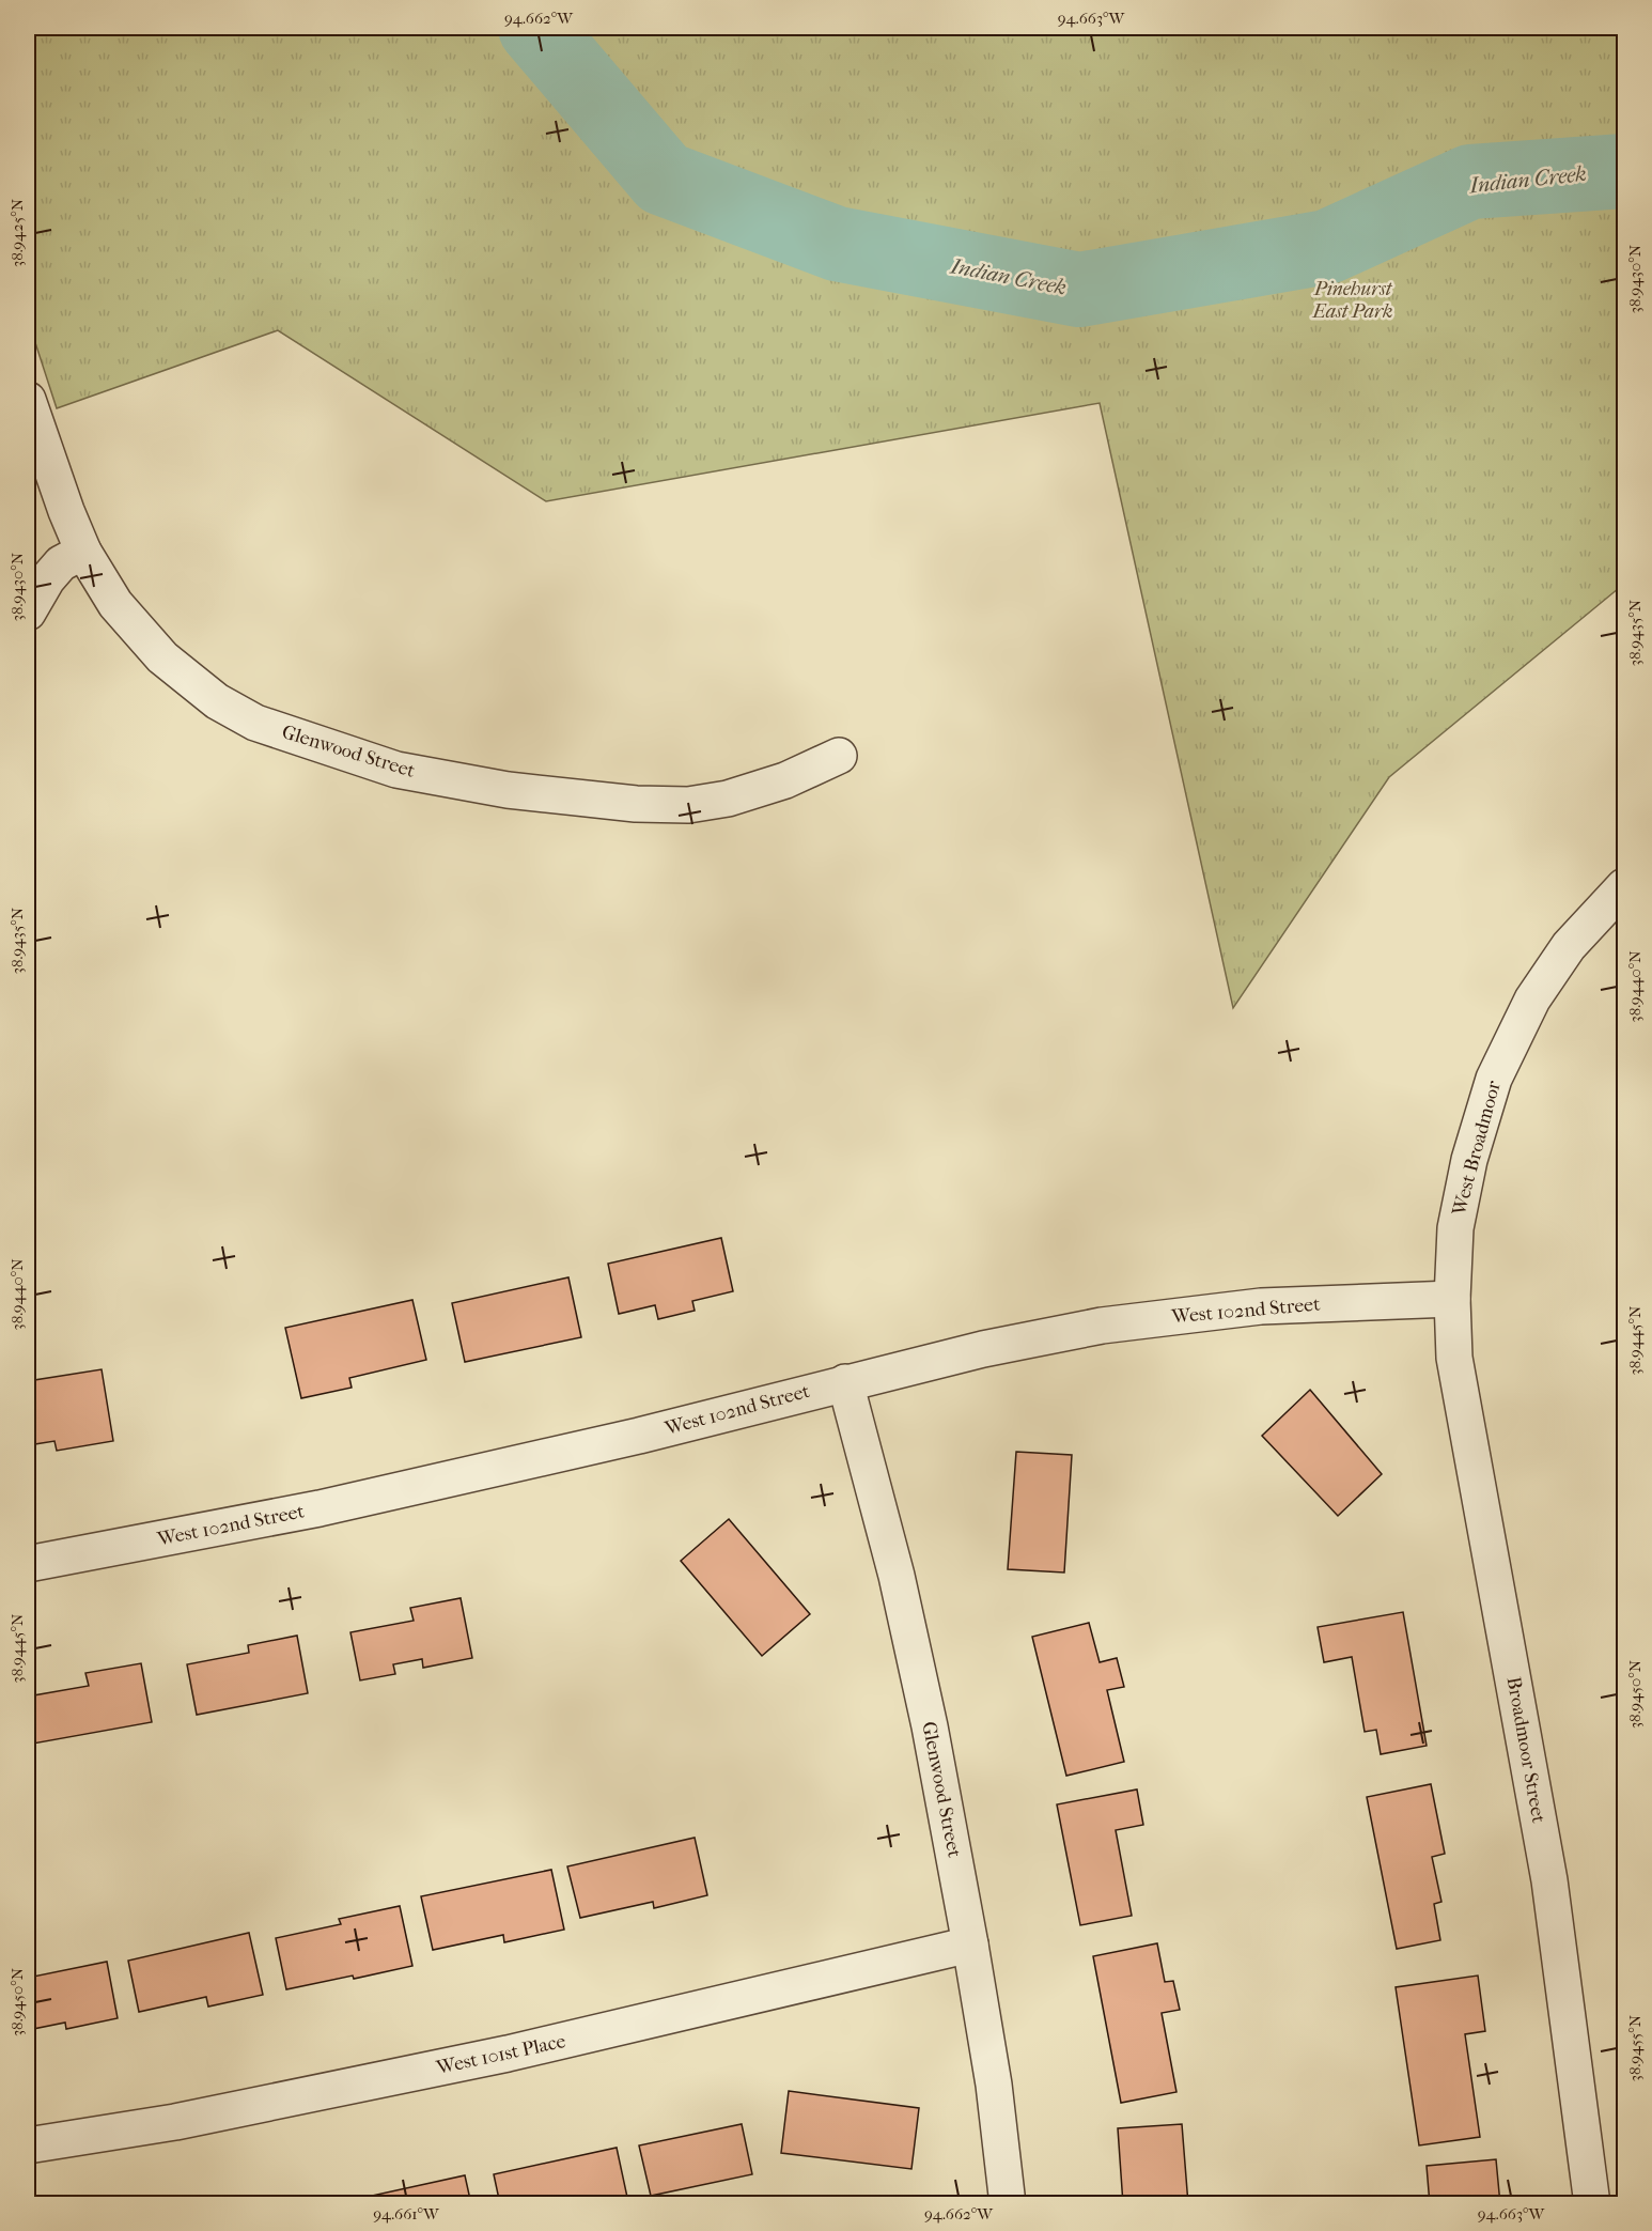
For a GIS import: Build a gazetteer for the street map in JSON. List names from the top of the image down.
{
  "streets": {
    "street": [
      "Glenwood Street",
      "West Broadmoor",
      "West 102nd Street",
      "Broadmoor Street",
      "West 101st Place"
    ]
  },
  "crossings": [
    ["Glenwood Street", "West 102nd Street"],
    ["Glenwood Street", "West 101st Place"],
    ["West Broadmoor", "West 102nd Street"],
    ["West Broadmoor", "Broadmoor Street"],
    ["West 102nd Street", "Broadmoor Street"]
  ],
  "water": ["Indian Creek"],
  "parks": ["Pinehurst East Park"],
  "coordinates": [
    "94.662°W",
    "94.663°W",
    "38.9425°N",
    "38.9430°N",
    "38.9435°N",
    "38.9440°N",
    "38.9445°N",
    "38.9450°N",
    "38.9455°N",
    "94.661°W"
  ]
}
